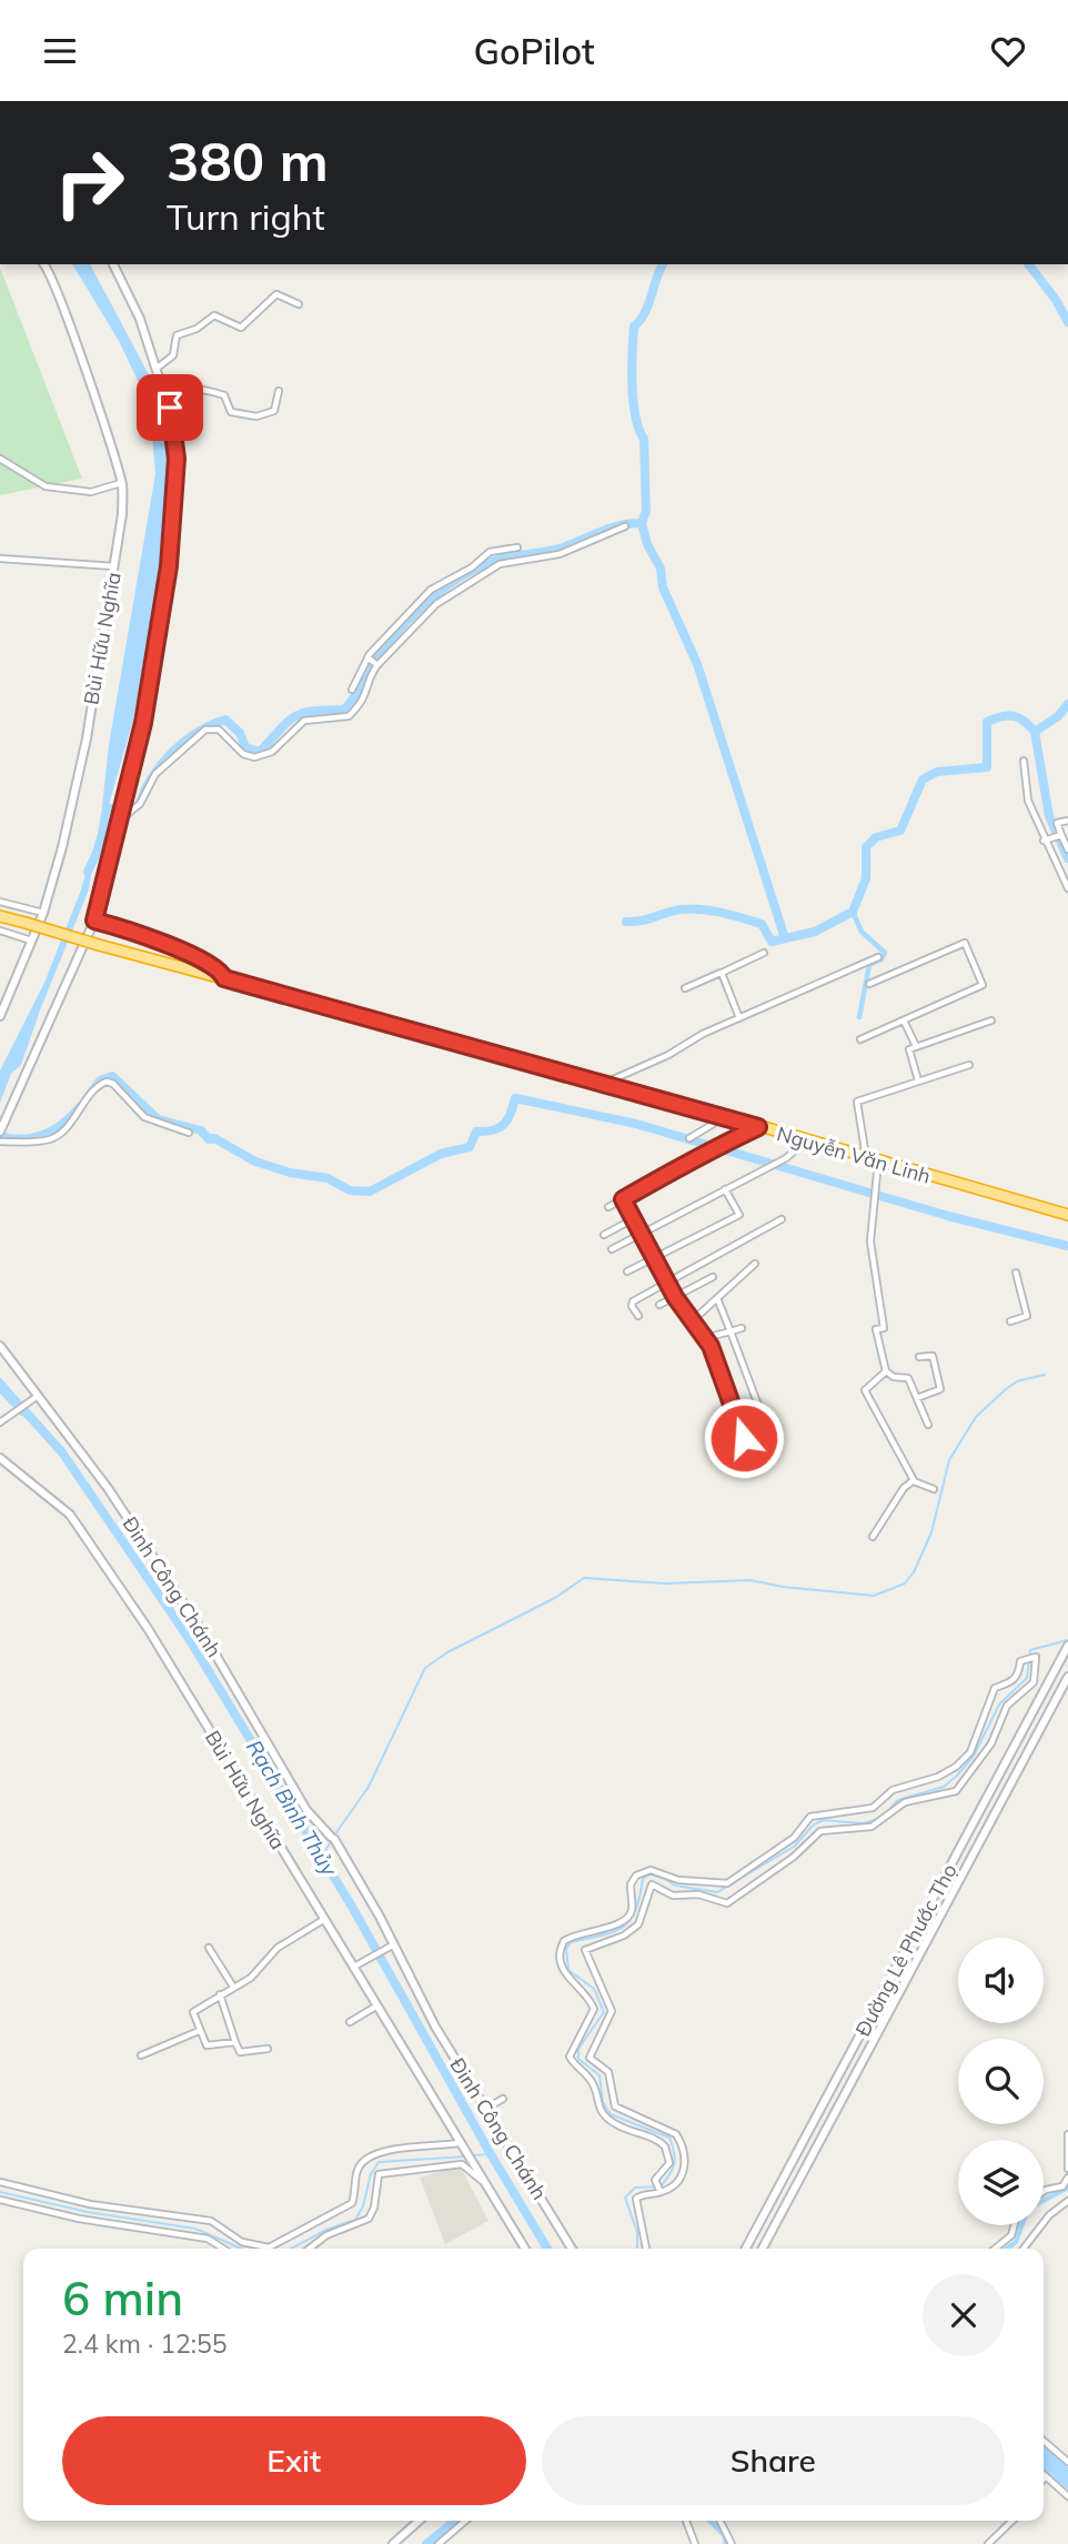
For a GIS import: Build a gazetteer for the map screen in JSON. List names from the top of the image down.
{
  "streets": {
    "highway": ["Nguyễn Văn Linh"],
    "street": ["Bùi Hữu Nghĩa", "Đinh Công Chánh", "Đường Lê Phước Thọ"]
  },
  "water": ["Rạch Bình Thủy"],
  "page": {
    "header": "GoPilot",
    "turn": ["380 m", "Turn right"],
    "heading": ["6 min", "2.4 km · 12:55"],
    "buttons": ["Exit", "Share"]
  }
}
